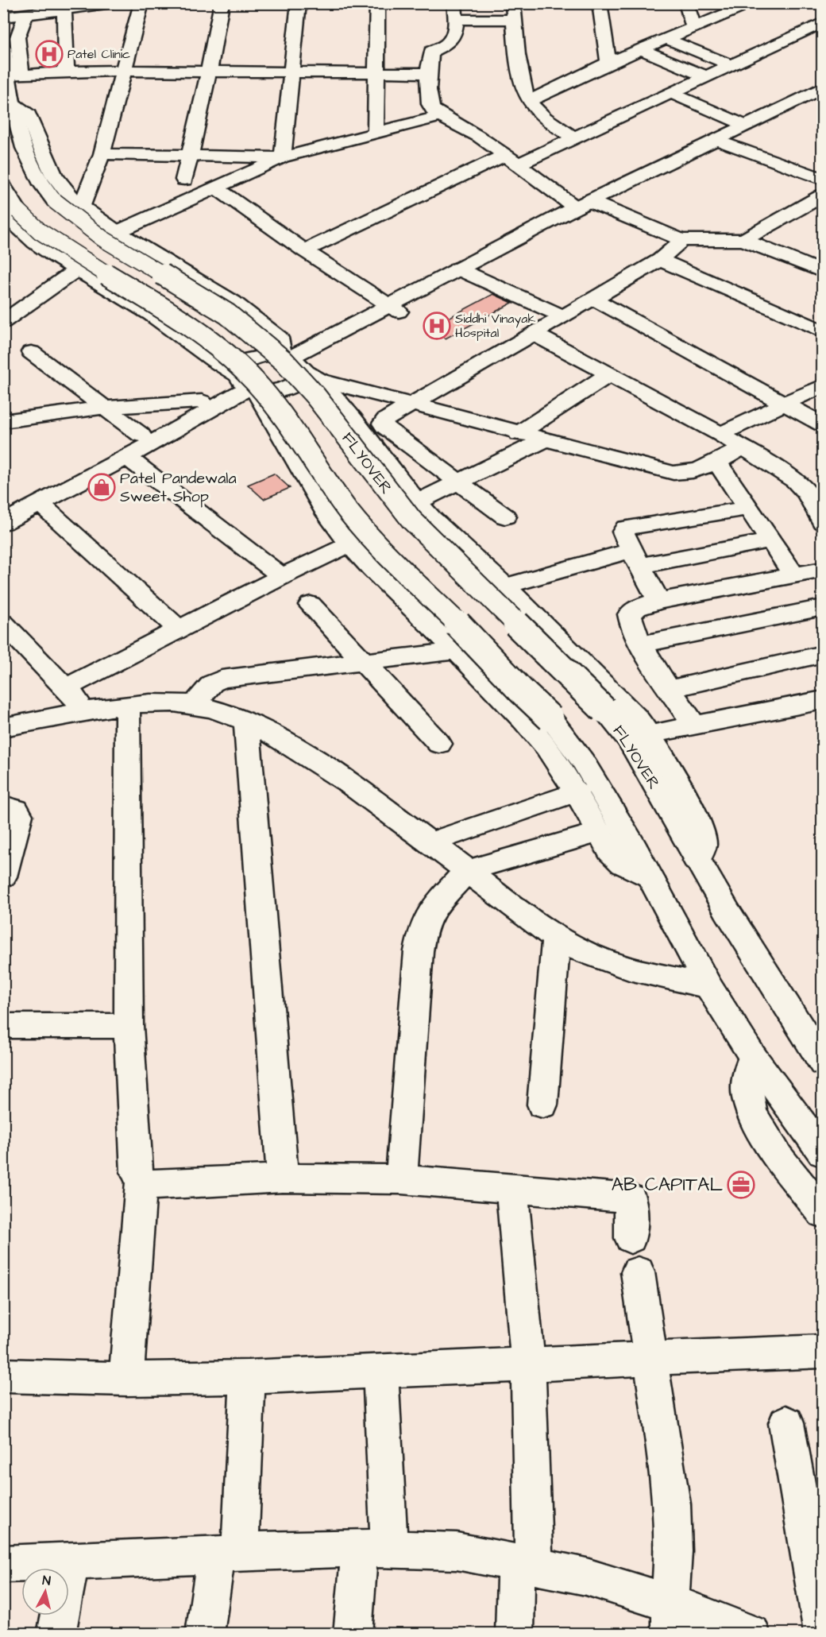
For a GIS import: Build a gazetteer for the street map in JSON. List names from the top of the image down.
{
  "streets": {
    "main road": ["FLYOVER"]
  },
  "places": {
    "hospital": ["Patel Clinic", "Siddhi Vinayak Hospital"],
    "shop": ["Patel Pandewala Sweet Shop"],
    "office": ["AB CAPITAL"]
  },
  "north": "top"
}
